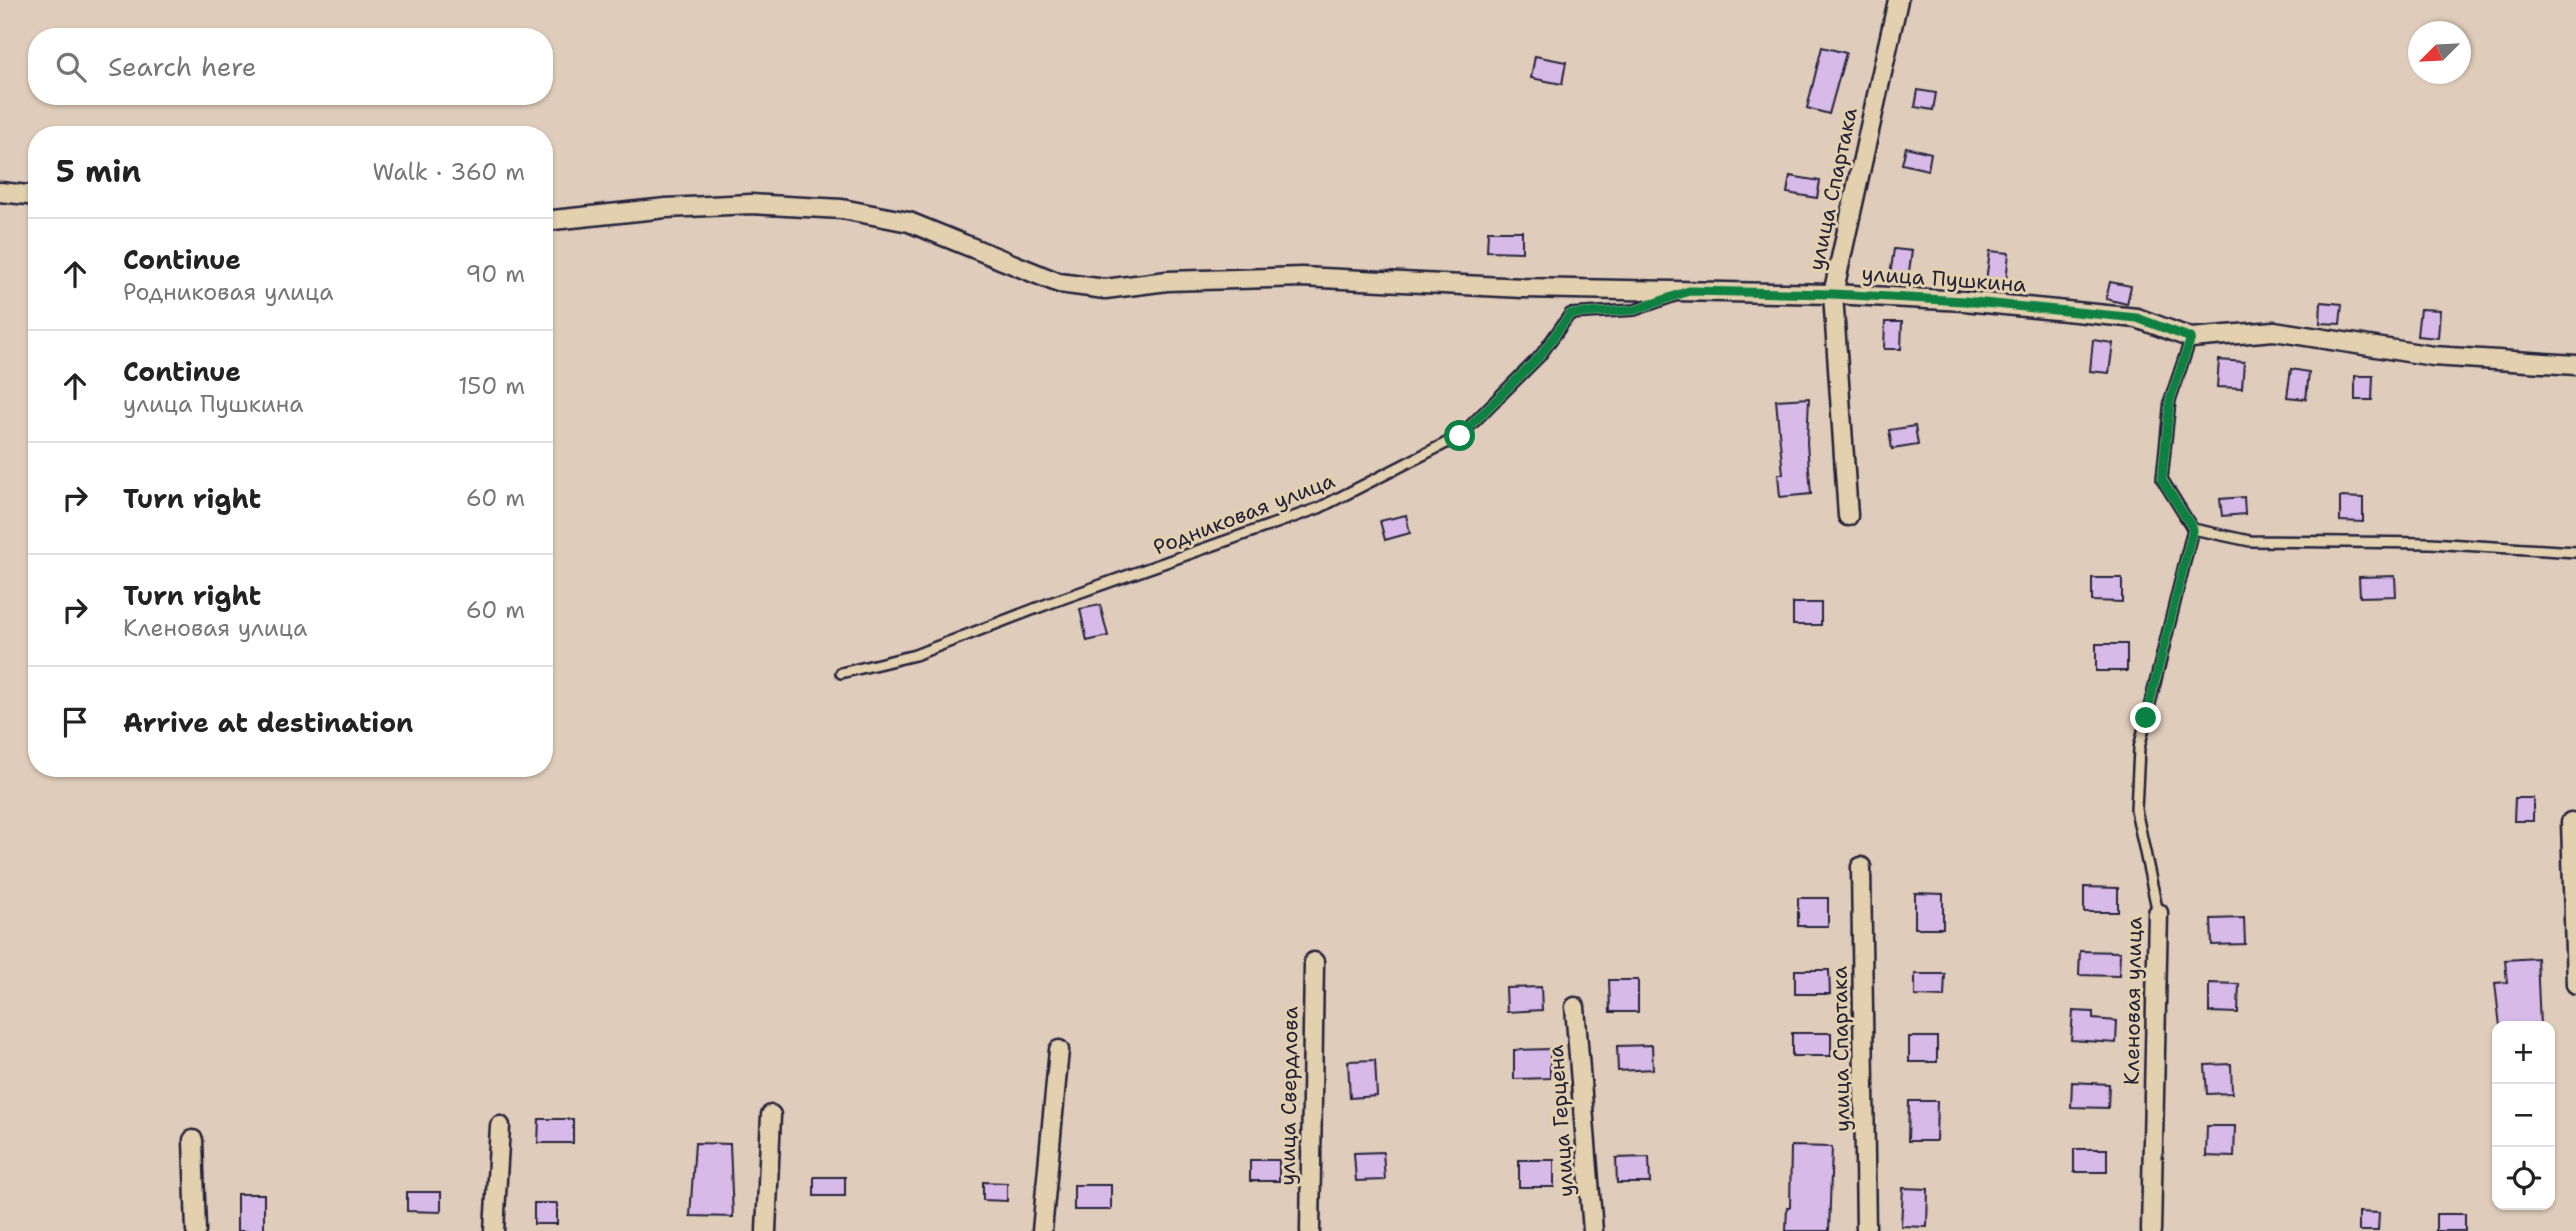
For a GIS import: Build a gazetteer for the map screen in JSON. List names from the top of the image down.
{
  "streets": {
    "street": [
      "улица Спартака",
      "улица Пушкина",
      "Кленовая улица",
      "улица Свердлова",
      "улица Герцена"
    ],
    "lane": ["Родниковая улица"]
  },
  "crossings": [
    ["улица Спартака", "улица Пушкина"],
    ["улица Пушкина", "Родниковая улица"]
  ],
  "north": "bottom left",
  "page": {
    "search": "Search here",
    "heading": ["5 min", "Walk · 360 m"],
    "list": [
      ["Continue", "Родниковая улица", "90 m"],
      ["Continue", "улица Пушкина", "150 m"],
      ["Turn right", "60 m"],
      ["Turn right", "Кленовая улица", "60 m"],
      "Arrive at destination"
    ],
    "map_buttons": ["+", "−"]
  }
}
